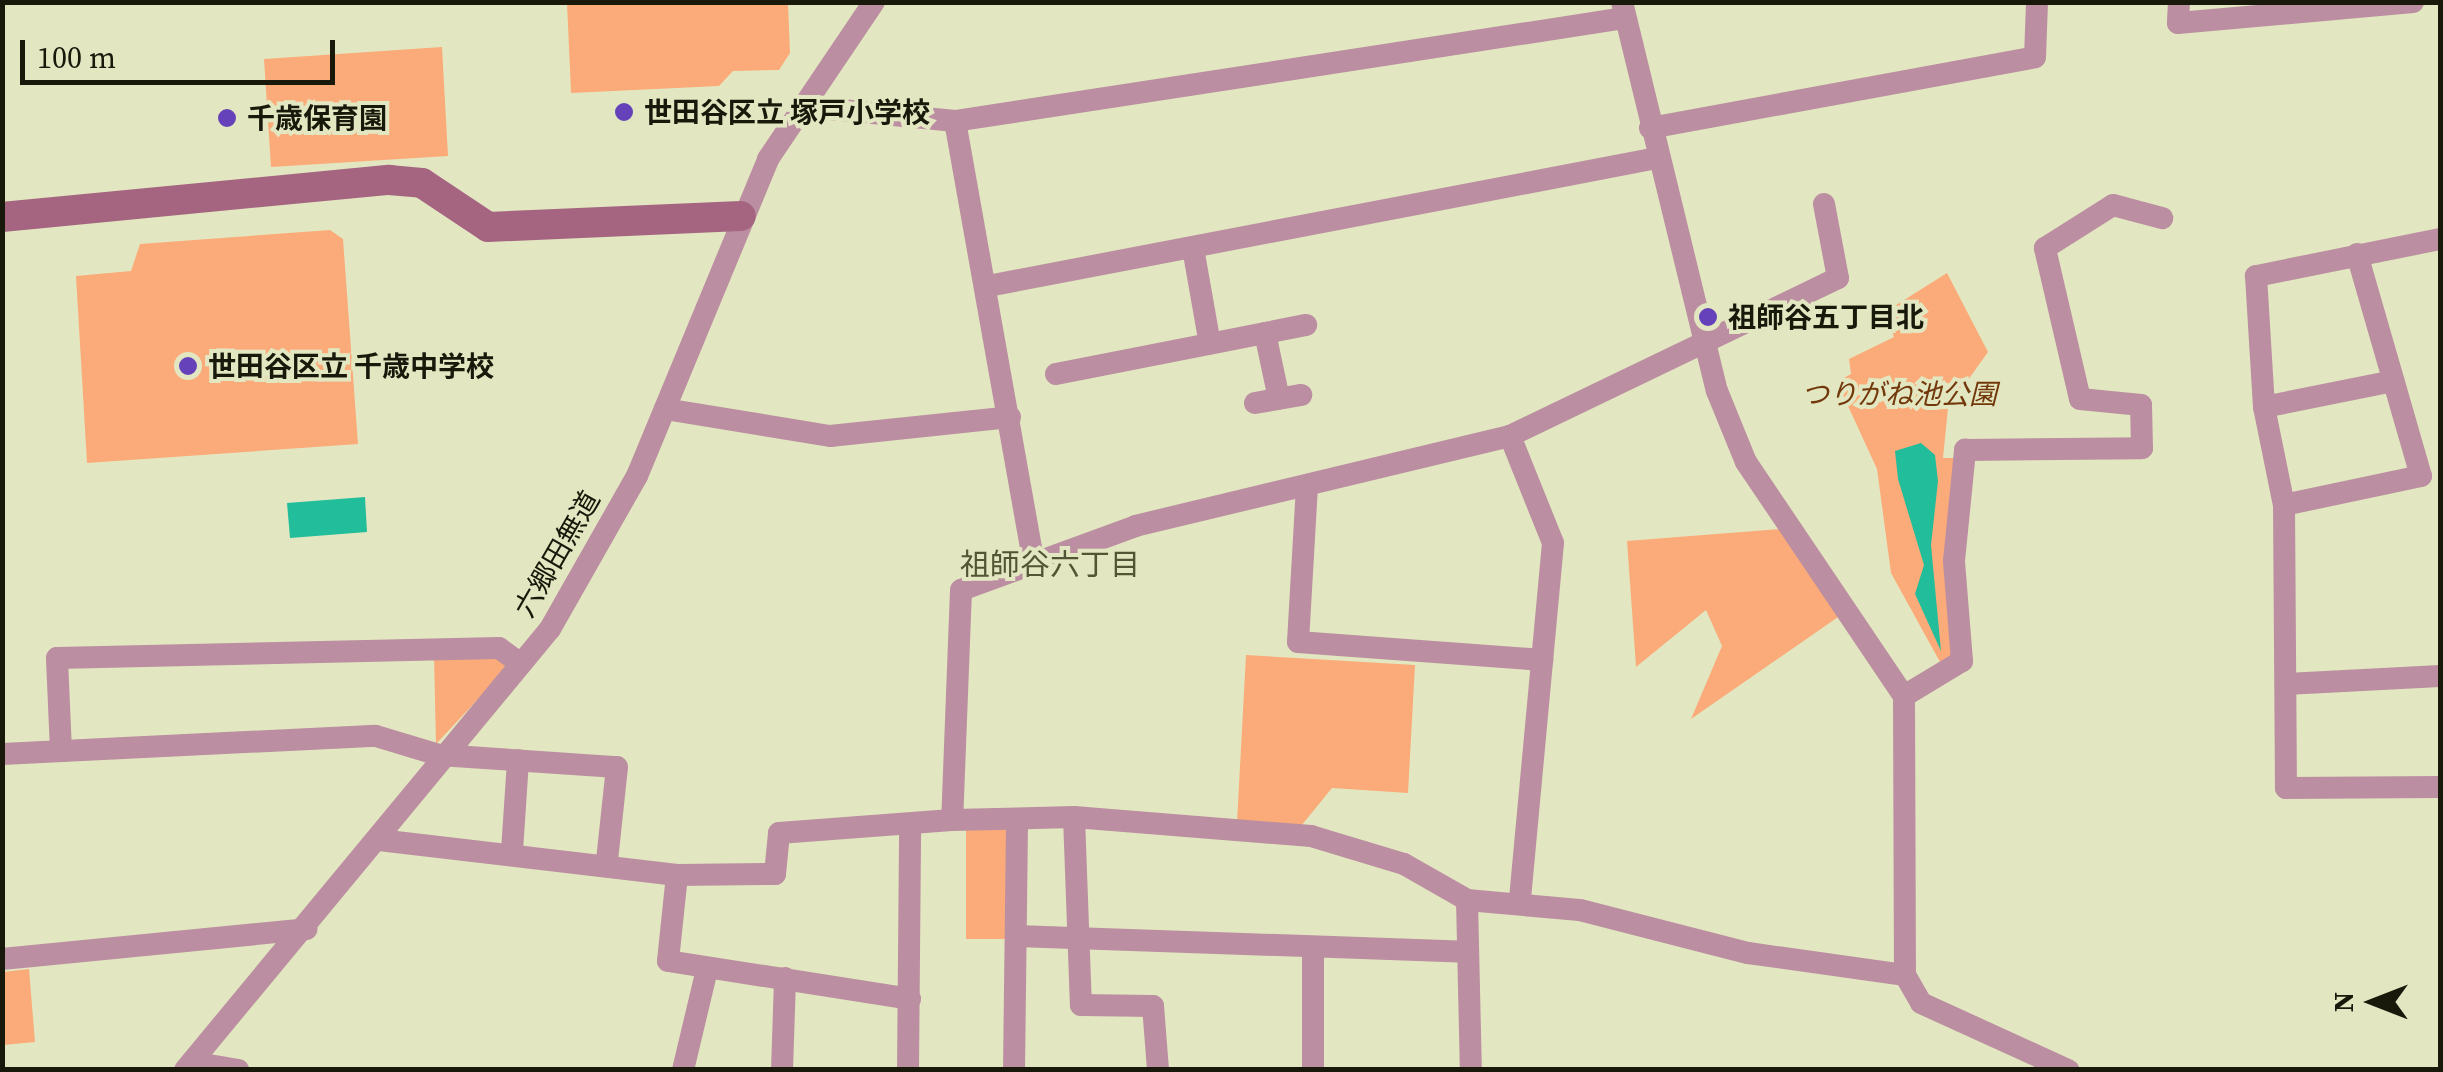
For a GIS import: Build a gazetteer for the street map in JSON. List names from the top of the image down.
{
  "streets": {
    "street": ["六郷田無道"]
  },
  "districts": ["祖師谷六丁目"],
  "parks": ["つりがね池公園"],
  "places": [
    "世田谷区立 塚戸小学校",
    "千歳保育園",
    "祖師谷五丁目北",
    "世田谷区立 千歳中学校"
  ],
  "scale_bar": "100 m",
  "north": "left"
}
